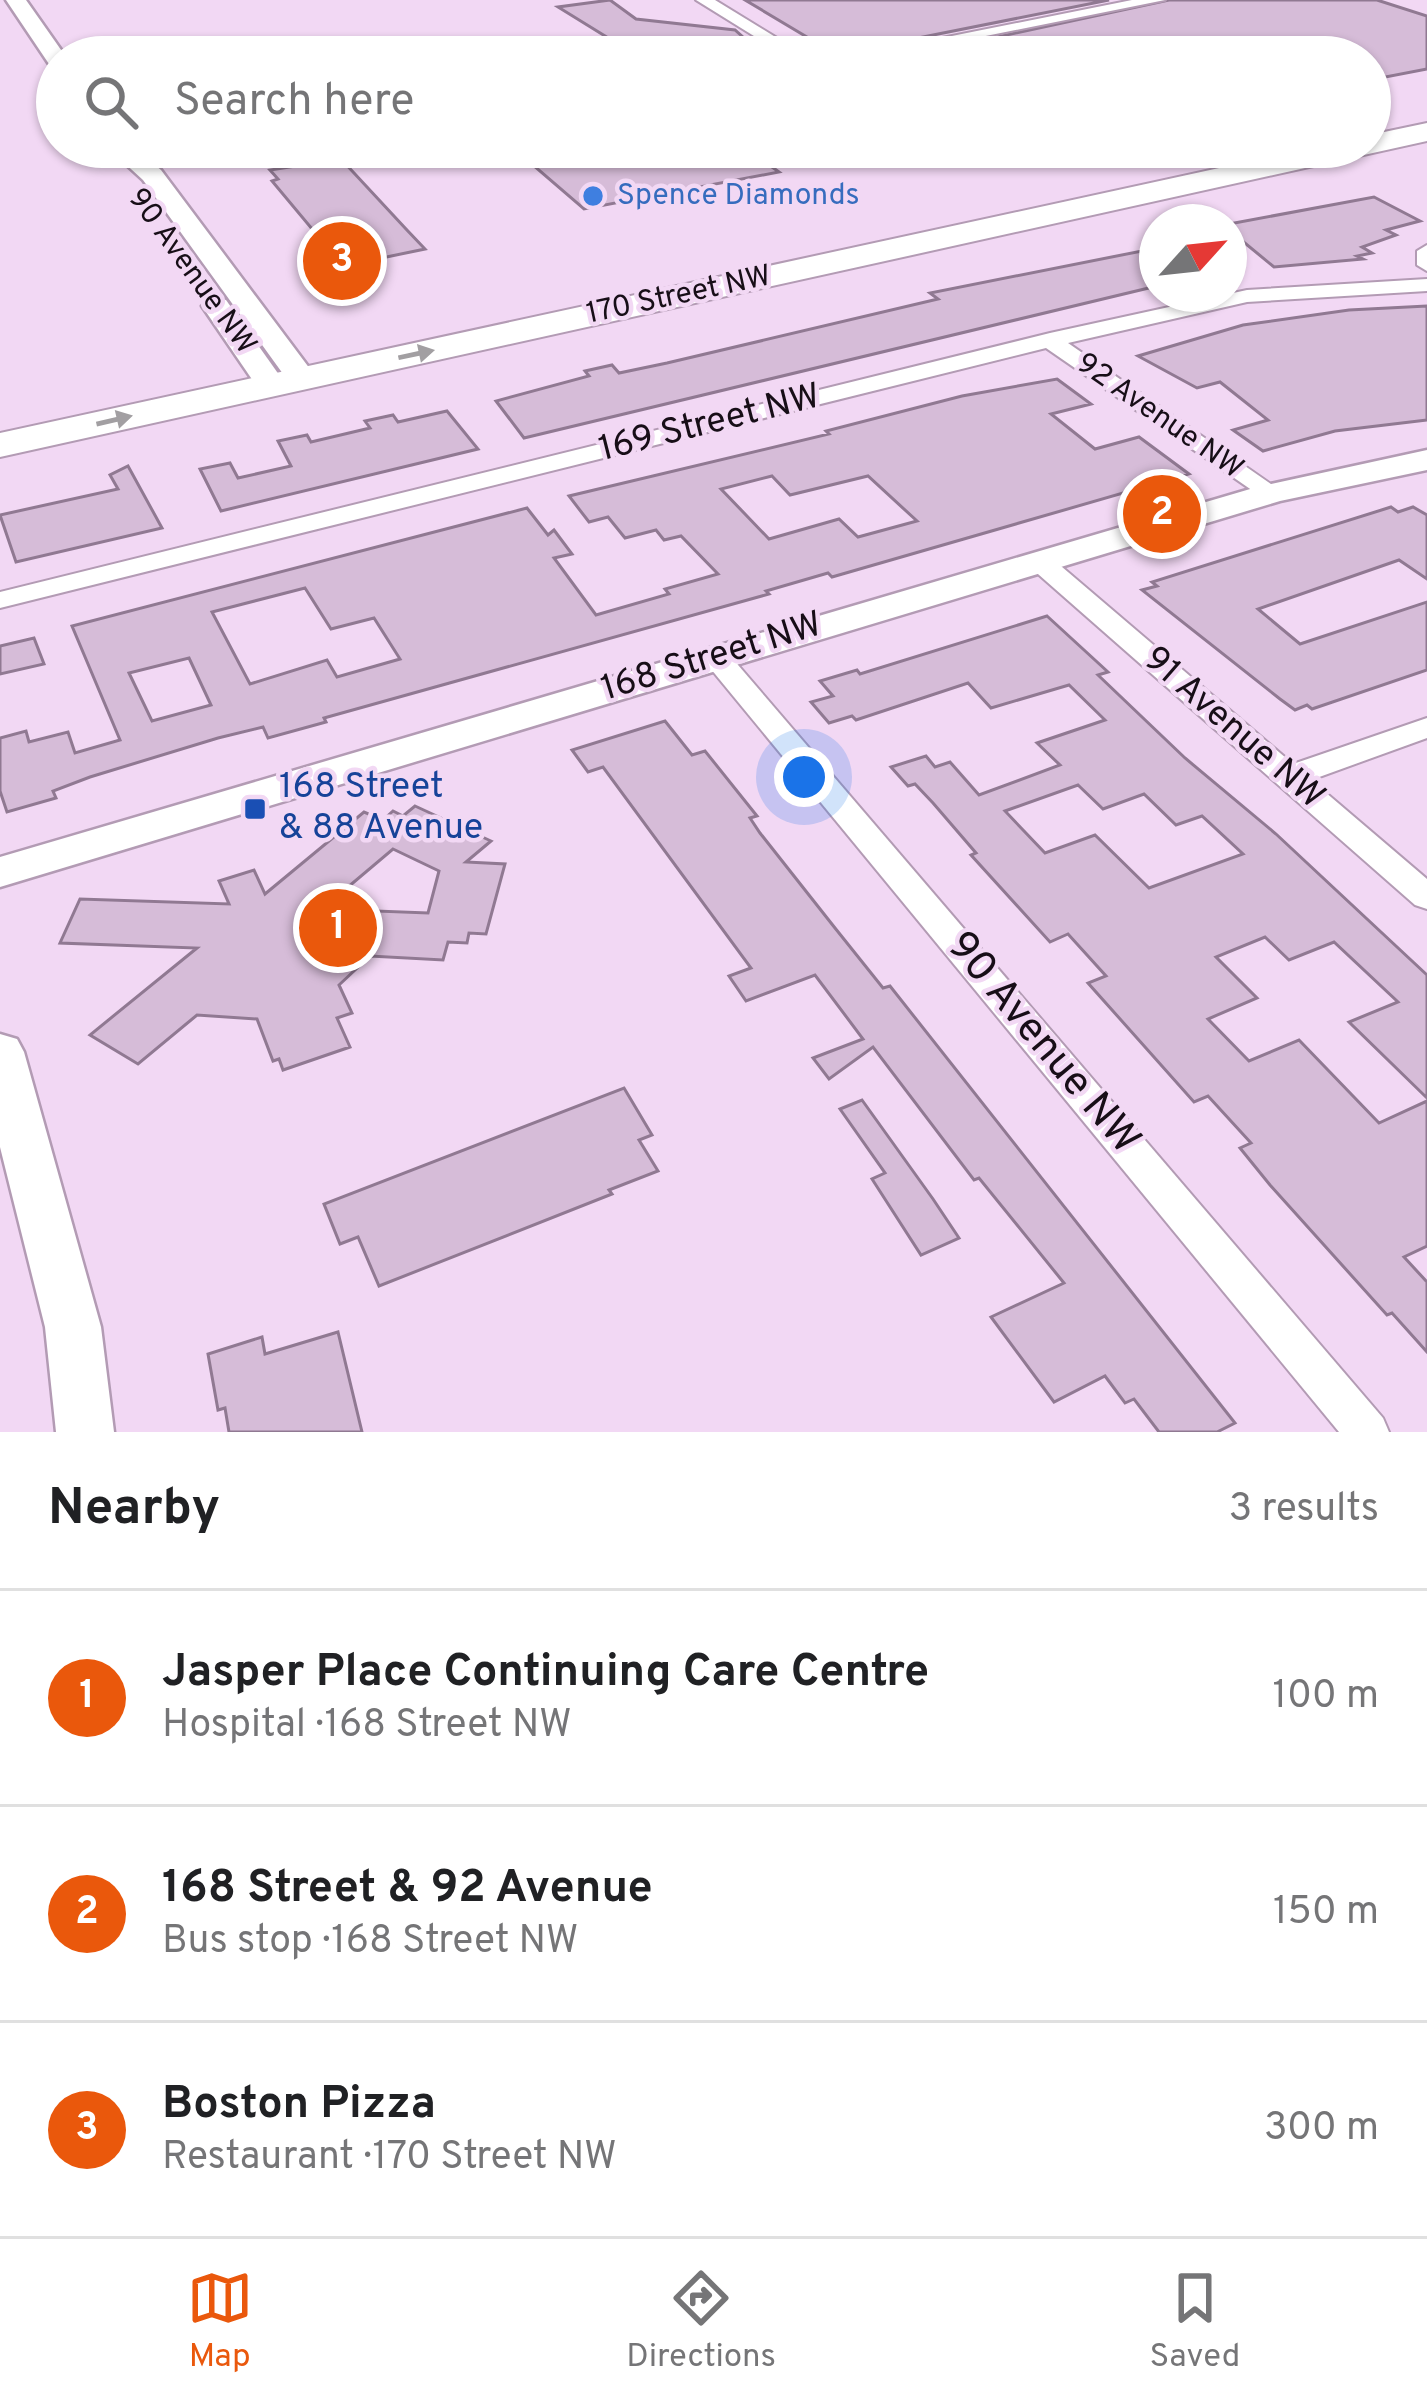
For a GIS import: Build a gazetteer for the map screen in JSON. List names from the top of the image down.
{
  "streets": {
    "main road": ["170 Street NW"],
    "street": [
      "90 Avenue NW",
      "92 Avenue NW",
      "169 Street NW",
      "168 Street NW",
      "91 Avenue NW"
    ]
  },
  "crossings": [
    ["90 Avenue NW", "170 Street NW"],
    ["90 Avenue NW", "168 Street NW"],
    ["92 Avenue NW", "169 Street NW"],
    ["92 Avenue NW", "168 Street NW"],
    ["168 Street NW", "91 Avenue NW"]
  ],
  "places": {
    "other": ["Spence Diamonds"],
    "transit": ["168 Street & 88 Avenue"]
  },
  "north": "top right",
  "page": {
    "search": "Search here",
    "pins": ["3", "2", "1"],
    "heading": ["Nearby", "3 results"],
    "list": [
      {
        "mark": "1",
        "name": "Jasper Place Continuing Care Centre",
        "note": "Hospital · 168 Street NW",
        "value": "100 m"
      },
      {
        "mark": "2",
        "name": "168 Street & 92 Avenue",
        "note": "Bus stop · 168 Street NW",
        "value": "150 m"
      },
      {
        "mark": "3",
        "name": "Boston Pizza",
        "note": "Restaurant · 170 Street NW",
        "value": "300 m"
      }
    ],
    "nav": ["Map", "Directions", "Saved"]
  }
}
